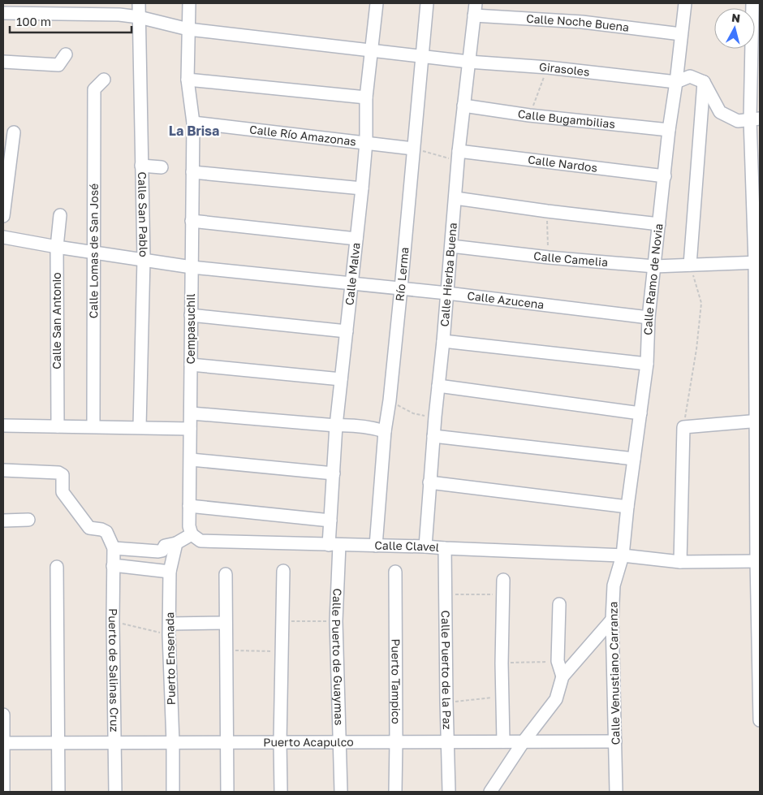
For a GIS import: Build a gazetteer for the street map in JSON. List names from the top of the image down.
{
  "streets": {
    "street": [
      "Calle Noche Buena",
      "Girasoles",
      "Calle Bugambilias",
      "Calle Río Amazonas",
      "Calle Nardos",
      "Calle San Pablo",
      "Calle Lomas de San José",
      "Calle Camelia",
      "Calle Malva",
      "Río Lerma",
      "Calle Hierba Buena",
      "Calle Ramo de Novia",
      "Calle Azucena",
      "Calle San Antonio",
      "Cempasuchil",
      "Calle Clavel",
      "Calle Puerto de Guaymas",
      "Puerto Ensenada",
      "Puerto de Salinas Cruz",
      "Calle Puerto de la Paz",
      "Calle Venustiano Carranza",
      "Puerto Tampico",
      "Puerto Acapulco"
    ]
  },
  "crossings": [
    ["Calle Noche Buena", "Calle Hierba Buena"],
    ["Calle Noche Buena", "Calle Ramo de Novia"],
    ["Girasoles", "Calle San Pablo"],
    ["Girasoles", "Calle Malva"],
    ["Girasoles", "Río Lerma"],
    ["Girasoles", "Calle Hierba Buena"],
    ["Girasoles", "Calle Ramo de Novia"],
    ["Girasoles", "Cempasuchil"],
    ["Calle Bugambilias", "Calle Hierba Buena"],
    ["Calle Bugambilias", "Calle Ramo de Novia"],
    ["Calle Río Amazonas", "Calle Malva"],
    ["Calle Río Amazonas", "Río Lerma"],
    ["Calle Río Amazonas", "Cempasuchil"],
    ["Calle Nardos", "Calle Hierba Buena"],
    ["Calle Nardos", "Calle Ramo de Novia"],
    ["Calle San Pablo", "Calle Azucena"],
    ["Calle Lomas de San José", "Calle Azucena"],
    ["Calle Camelia", "Calle Hierba Buena"],
    ["Calle Camelia", "Calle Ramo de Novia"],
    ["Calle Malva", "Calle Azucena"],
    ["Calle Malva", "Calle Clavel"],
    ["Calle Malva", "Calle Puerto de Guaymas"],
    ["Río Lerma", "Calle Azucena"],
    ["Río Lerma", "Calle Clavel"],
    ["Calle Hierba Buena", "Calle Azucena"],
    ["Calle Hierba Buena", "Calle Clavel"],
    ["Calle Ramo de Novia", "Calle Azucena"],
    ["Calle Ramo de Novia", "Calle Clavel"],
    ["Calle Ramo de Novia", "Calle Venustiano Carranza"],
    ["Calle Azucena", "Calle San Antonio"],
    ["Calle Azucena", "Cempasuchil"],
    ["Cempasuchil", "Calle Clavel"],
    ["Calle Clavel", "Calle Puerto de Guaymas"],
    ["Calle Clavel", "Calle Puerto de la Paz"],
    ["Calle Clavel", "Calle Venustiano Carranza"],
    ["Calle Puerto de Guaymas", "Puerto Acapulco"],
    ["Puerto Ensenada", "Puerto Acapulco"],
    ["Puerto de Salinas Cruz", "Puerto Acapulco"],
    ["Calle Puerto de la Paz", "Puerto Acapulco"],
    ["Calle Venustiano Carranza", "Puerto Acapulco"],
    ["Puerto Tampico", "Puerto Acapulco"]
  ],
  "districts": ["La Brisa"],
  "scale_bar": "100 m",
  "north": "top"
}
